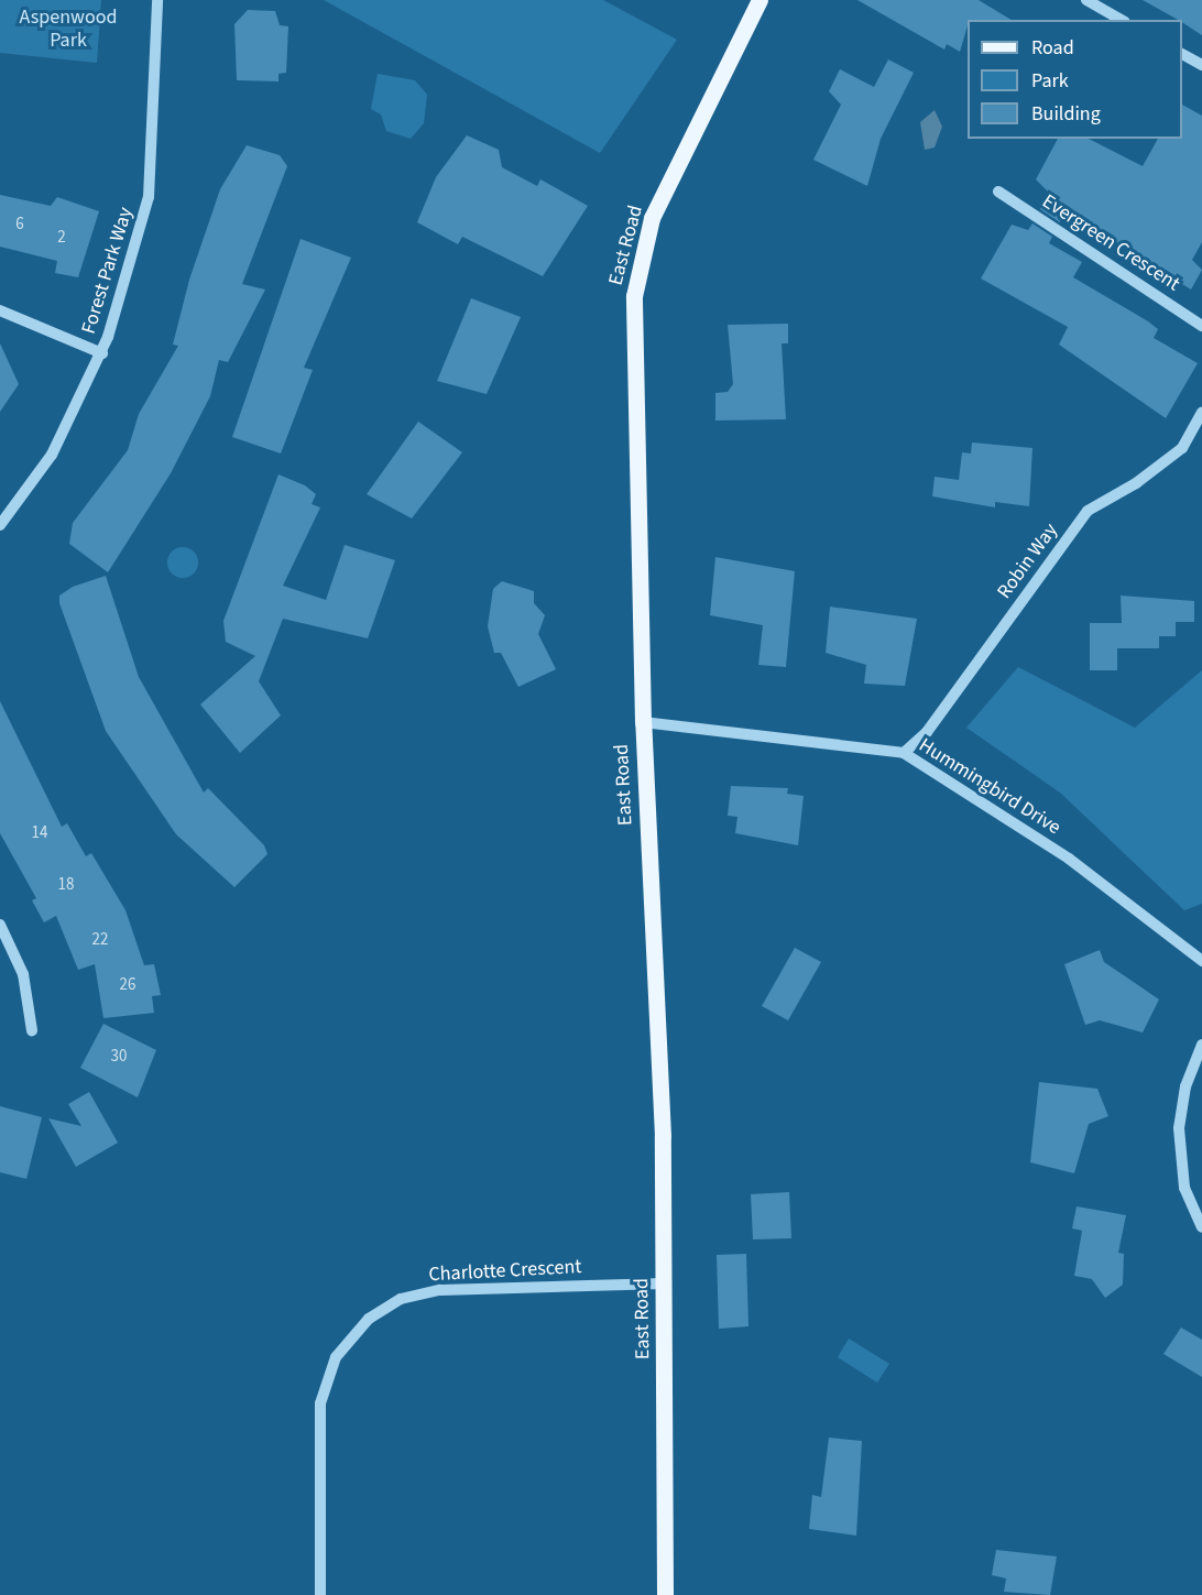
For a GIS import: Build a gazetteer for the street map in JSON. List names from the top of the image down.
{
  "streets": {
    "main road": ["East Road"],
    "street": [
      "Evergreen Crescent",
      "Forest Park Way",
      "Robin Way",
      "Hummingbird Drive",
      "Charlotte Crescent"
    ]
  },
  "crossings": [
    ["East Road", "Hummingbird Drive"],
    ["East Road", "Charlotte Crescent"],
    ["Robin Way", "Hummingbird Drive"]
  ],
  "parks": ["Aspenwood Park"],
  "house_numbers": [
    "6",
    "2",
    "14",
    "18",
    "22",
    "26",
    "30"
  ],
  "legend": ["Road", "Park", "Building"]
}
